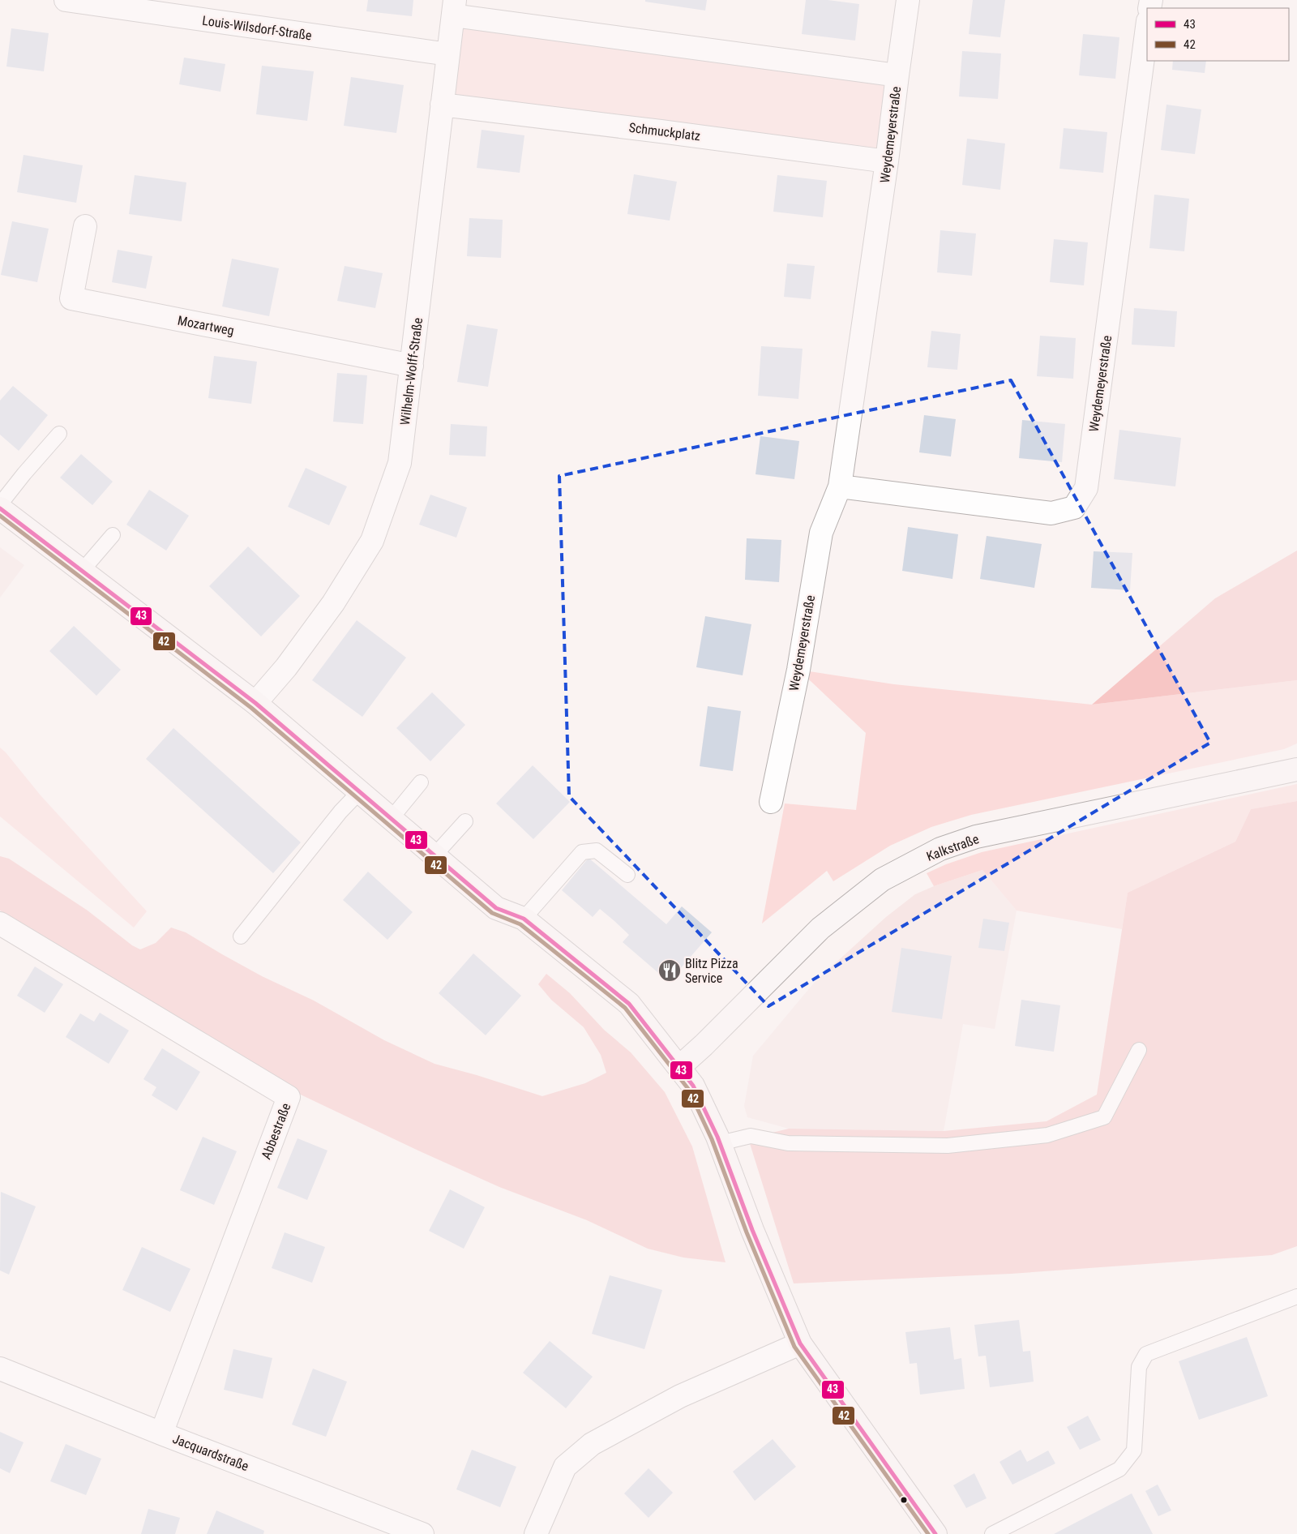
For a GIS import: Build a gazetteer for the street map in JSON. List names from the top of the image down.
{
  "streets": {
    "main road": ["Kalkstraße"],
    "street": [
      "Louis-Wilsdorf-Straße",
      "Schmuckplatz",
      "Weydemeyerstraße",
      "Mozartweg",
      "Wilhelm-Wolff-Straße",
      "Abbestraße",
      "Jacquardstraße"
    ]
  },
  "crossings": [
    ["Louis-Wilsdorf-Straße", "Wilhelm-Wolff-Straße"],
    ["Schmuckplatz", "Weydemeyerstraße"],
    ["Schmuckplatz", "Wilhelm-Wolff-Straße"],
    ["Mozartweg", "Wilhelm-Wolff-Straße"],
    ["Abbestraße", "Jacquardstraße"]
  ],
  "places": {
    "restaurant": ["Blitz Pizza Service"]
  },
  "lines": ["transit line 43", "transit line 42"],
  "legend": ["43", "42"]
}
